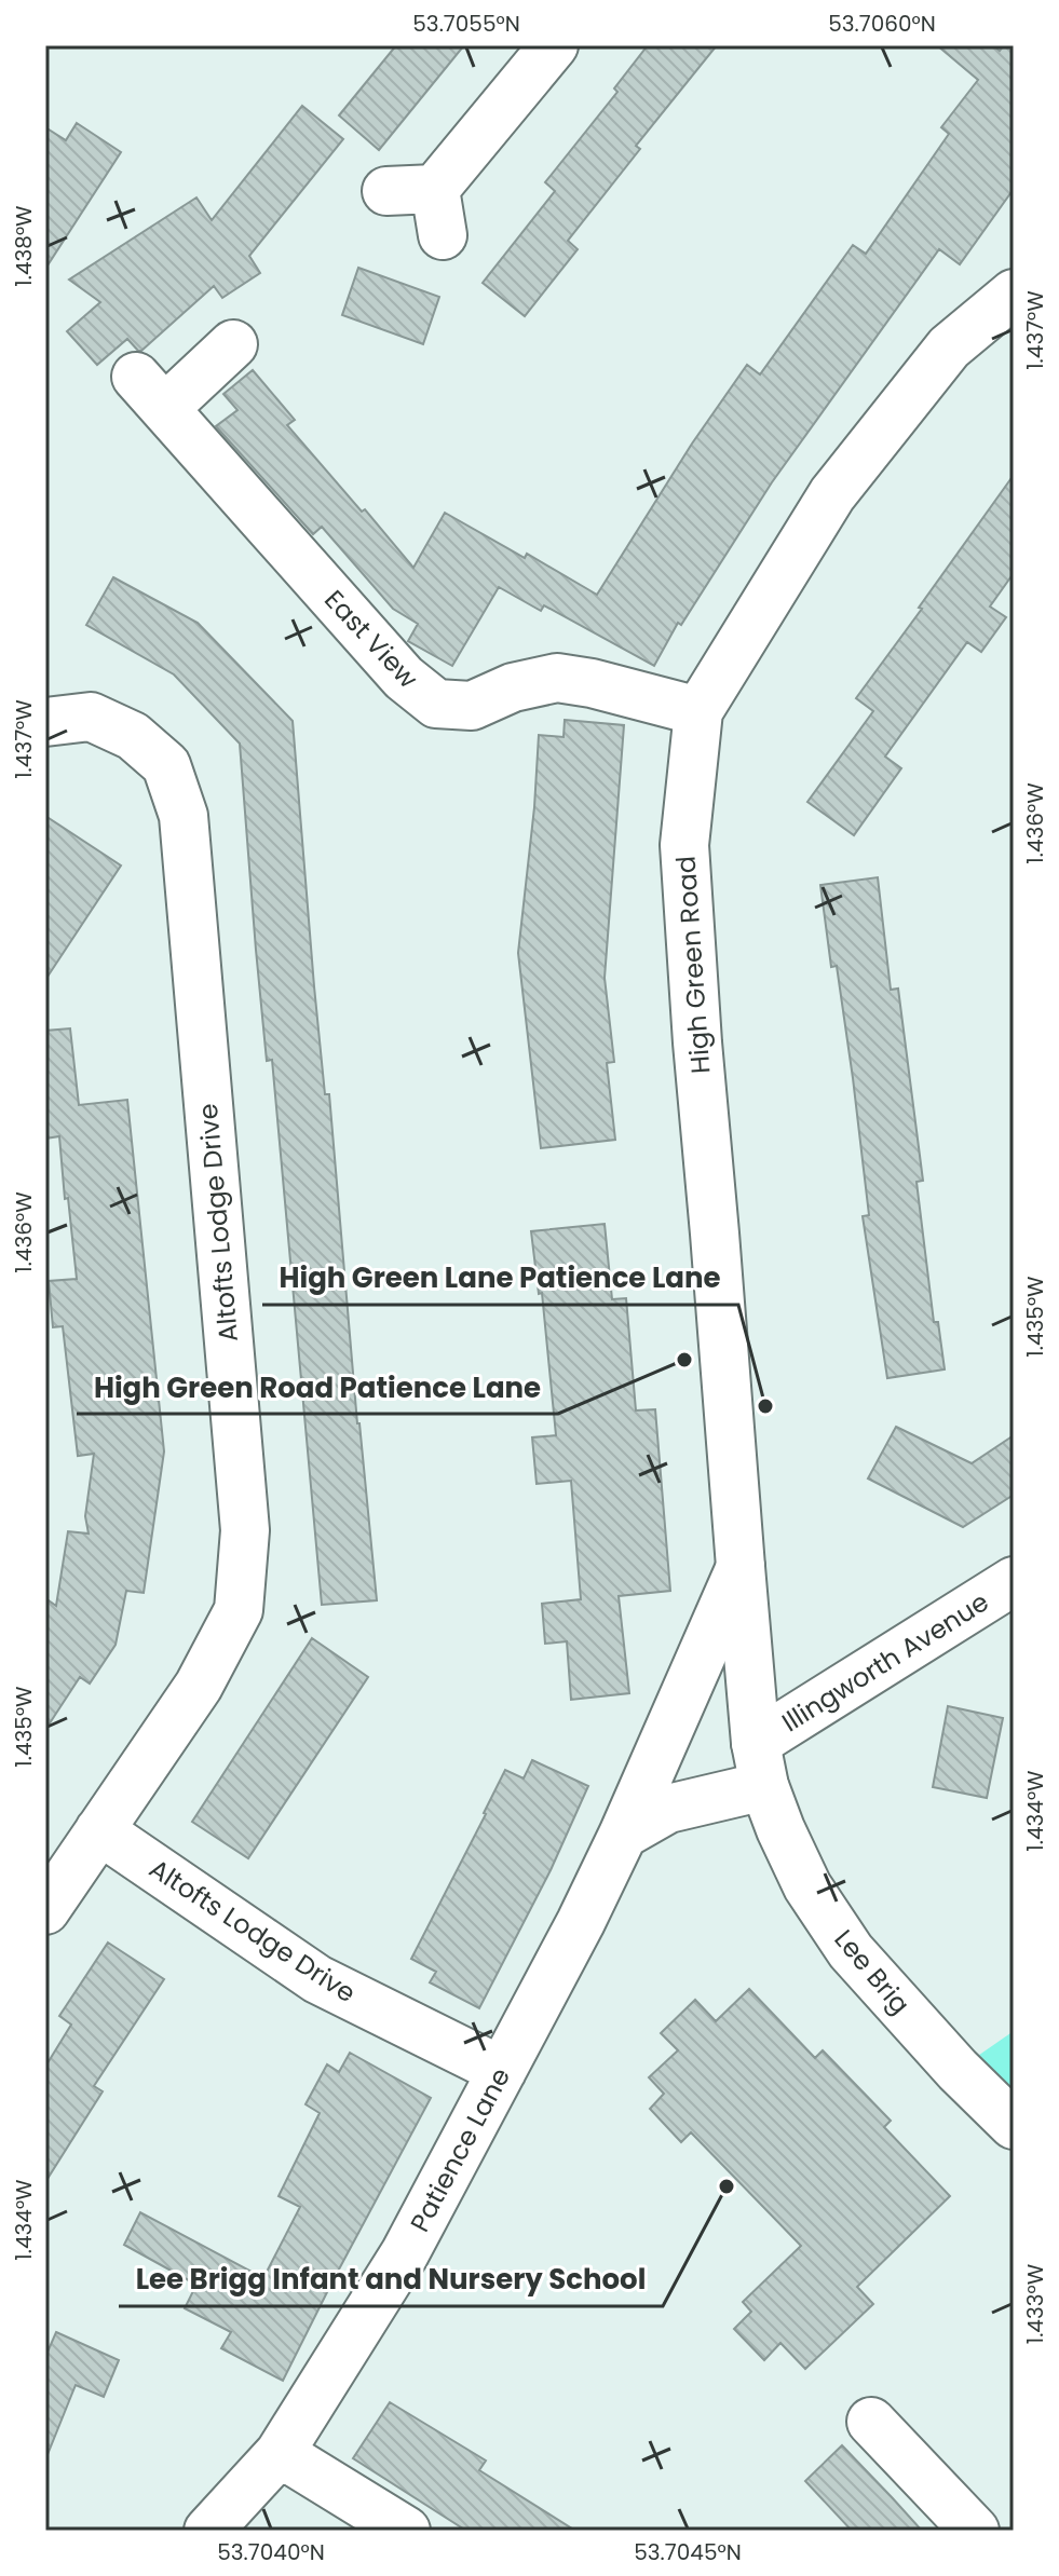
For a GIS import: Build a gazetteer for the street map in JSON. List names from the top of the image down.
{
  "streets": {
    "street": [
      "East View",
      "High Green Road",
      "Altofts Lodge Drive",
      "Illingworth Avenue",
      "Lee Brig",
      "Patience Lane"
    ]
  },
  "crossings": [
    ["East View", "High Green Road"],
    ["High Green Road", "Illingworth Avenue"],
    ["High Green Road", "Lee Brig"],
    ["High Green Road", "Patience Lane"],
    ["Altofts Lodge Drive", "Patience Lane"],
    ["Illingworth Avenue", "Lee Brig"]
  ],
  "places": ["High Green Road Patience Lane", "High Green Lane Patience Lane", "Lee Brigg Infant and Nursery School"],
  "coordinates": [
    "53.7055°N",
    "53.7060°N",
    "1.438°W",
    "1.437°W",
    "1.436°W",
    "1.435°W",
    "1.434°W",
    "1.433°W",
    "53.7040°N",
    "53.7045°N"
  ]
}
